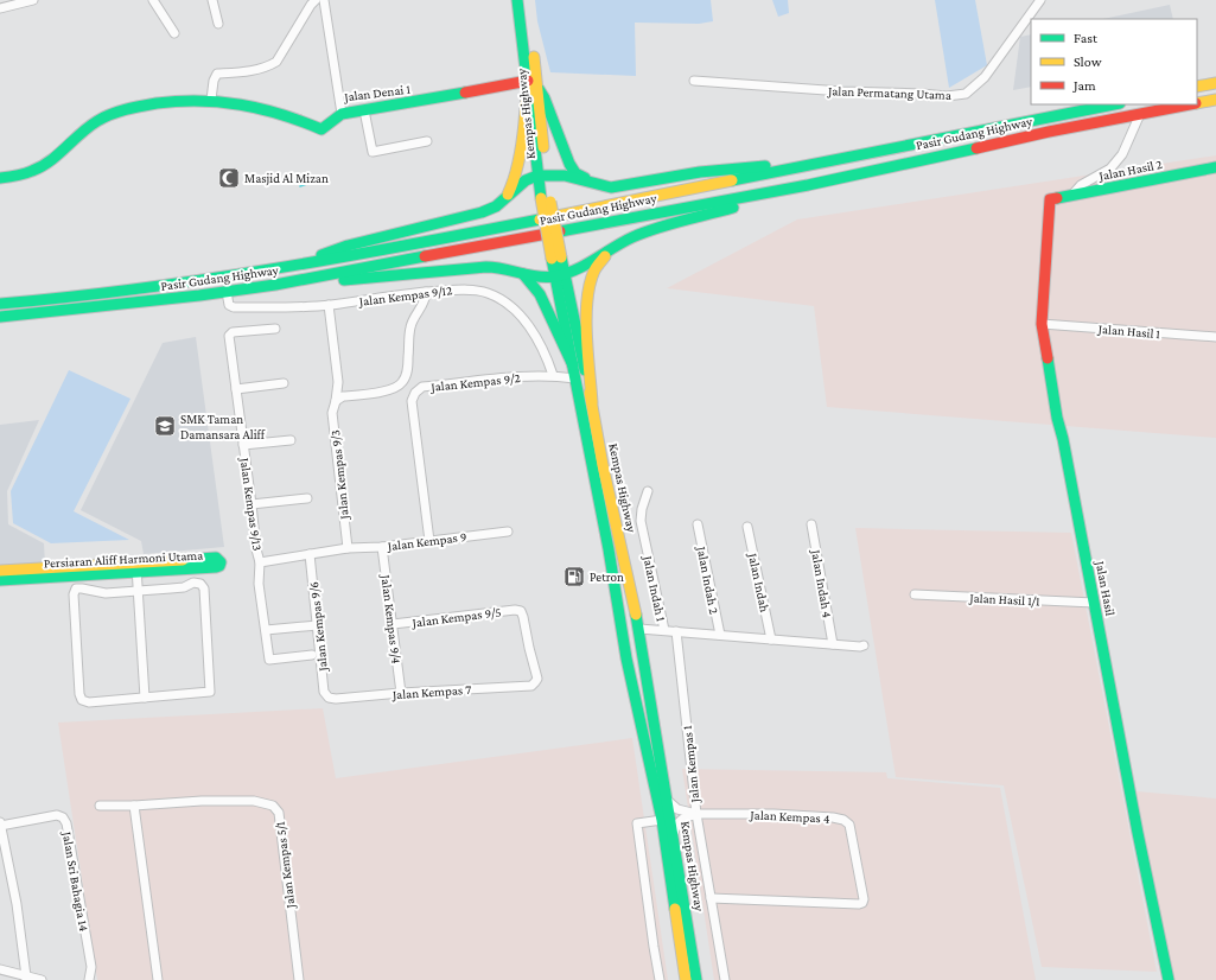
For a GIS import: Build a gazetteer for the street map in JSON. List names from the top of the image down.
{
  "streets": {
    "main road": [
      "Jalan Denai 1",
      "Kempas Highway",
      "Pasir Gudang Highway",
      "Jalan Hasil 2",
      "Persiaran Aliff Harmoni Utama",
      "Jalan Hasil"
    ],
    "street": [
      "Jalan Permatang Utama",
      "Jalan Kempas 9/12",
      "Jalan Hasil 1",
      "Jalan Kempas 9/2",
      "Jalan Kempas 9/3",
      "Jalan Kempas 9/13",
      "Jalan Kempas 9",
      "Jalan Indah 2",
      "Jalan Indah",
      "Jalan Indah 4",
      "Jalan Indah 1",
      "Jalan Hasil 1/1",
      "Jalan Kempas 9/5",
      "Jalan Kempas 9/4",
      "Jalan Kempas 9/6",
      "Jalan Kempas 7",
      "Jalan Kempas 1",
      "Jalan Kempas 4",
      "Jalan Kempas 5/1",
      "Jalan Sri Bahagia 14"
    ]
  },
  "crossings": [
    ["Jalan Denai 1", "Kempas Highway"],
    ["Kempas Highway", "Jalan Kempas 9/2"],
    ["Pasir Gudang Highway", "Jalan Kempas 9/12"],
    ["Jalan Hasil 2", "Jalan Hasil"],
    ["Jalan Kempas 9/12", "Jalan Kempas 9/2"],
    ["Jalan Kempas 9/12", "Jalan Kempas 9/3"],
    ["Jalan Hasil 1", "Jalan Hasil"],
    ["Jalan Kempas 9/2", "Jalan Kempas 9"],
    ["Jalan Kempas 9/3", "Jalan Kempas 9"],
    ["Jalan Kempas 9/13", "Jalan Kempas 9"],
    ["Jalan Kempas 9", "Jalan Kempas 9/4"],
    ["Jalan Kempas 9", "Jalan Kempas 9/6"],
    ["Jalan Hasil", "Jalan Hasil 1/1"],
    ["Jalan Kempas 9/5", "Jalan Kempas 9/4"],
    ["Jalan Kempas 9/5", "Jalan Kempas 7"],
    ["Jalan Kempas 9/4", "Jalan Kempas 7"],
    ["Jalan Kempas 9/6", "Jalan Kempas 7"],
    ["Jalan Kempas 1", "Jalan Kempas 4"]
  ],
  "places": {
    "mosque": ["Masjid Al Mizan"],
    "school or university": ["SMK Taman Damansara Aliff"],
    "fuel station": ["Petron"]
  },
  "legend": ["Fast", "Slow", "Jam"]
}
